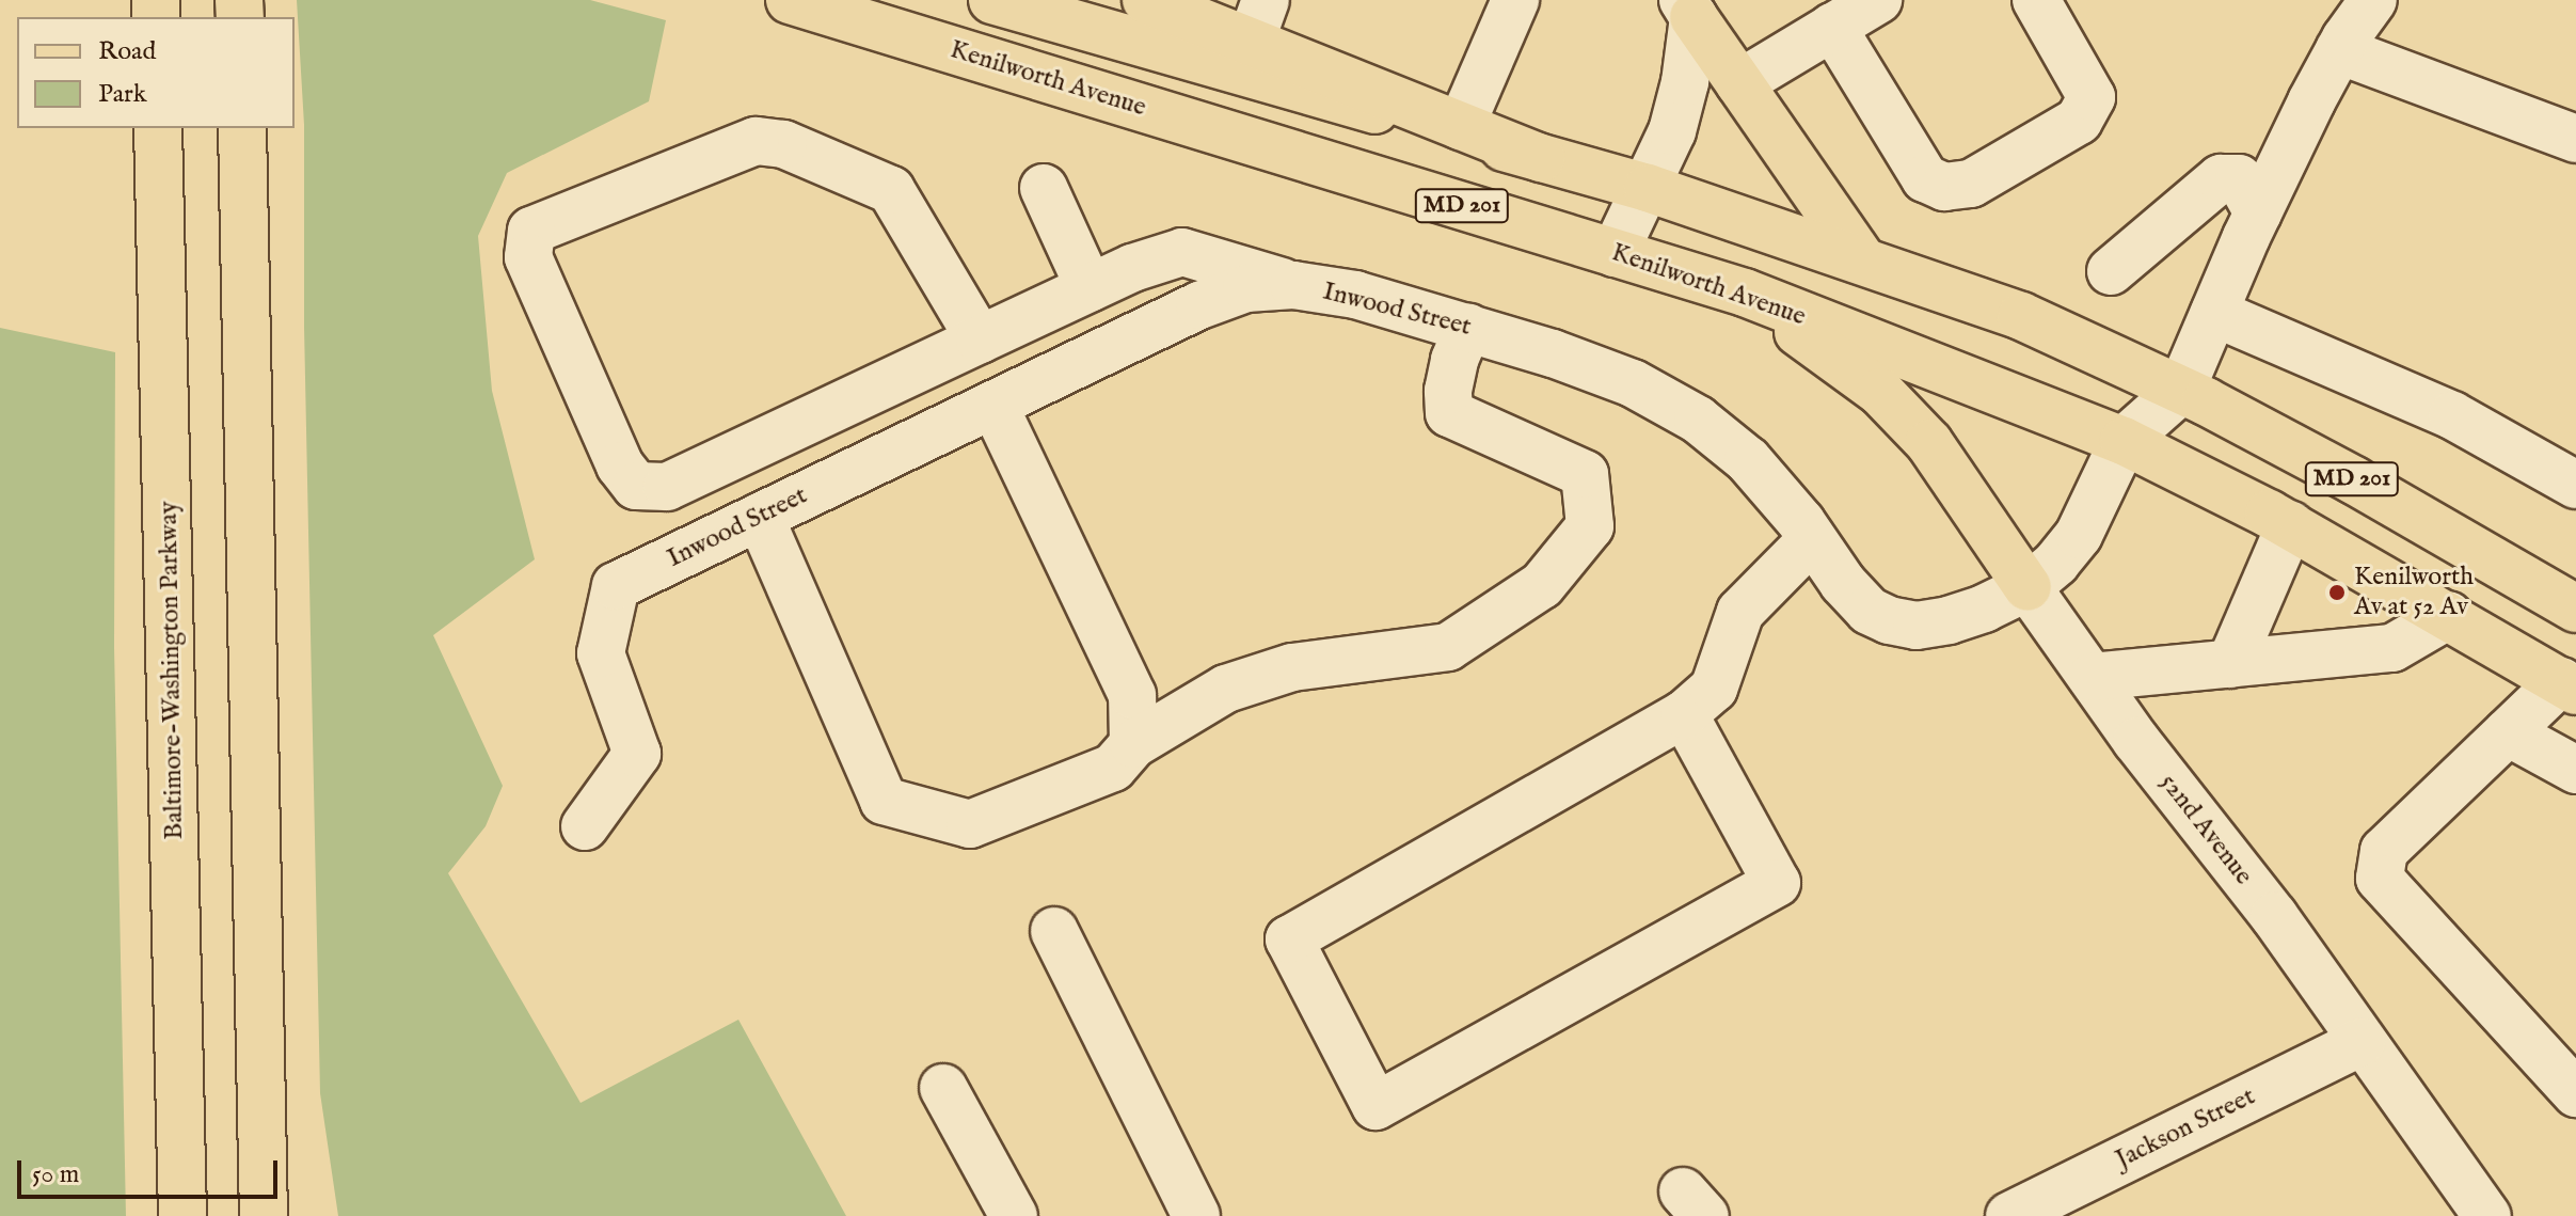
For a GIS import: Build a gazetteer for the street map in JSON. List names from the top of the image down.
{
  "streets": {
    "main road": ["Kenilworth Avenue", "MD 201", "Baltimore-Washington Parkway"],
    "street": ["Inwood Street", "52nd Avenue", "Jackson Street"]
  },
  "crossings": [
    ["Inwood Street", "52nd Avenue"],
    ["52nd Avenue", "Jackson Street"]
  ],
  "places": ["Kenilworth Av at 52 Av"],
  "legend": ["Road", "Park"],
  "scale_bar": "50 m"
}
